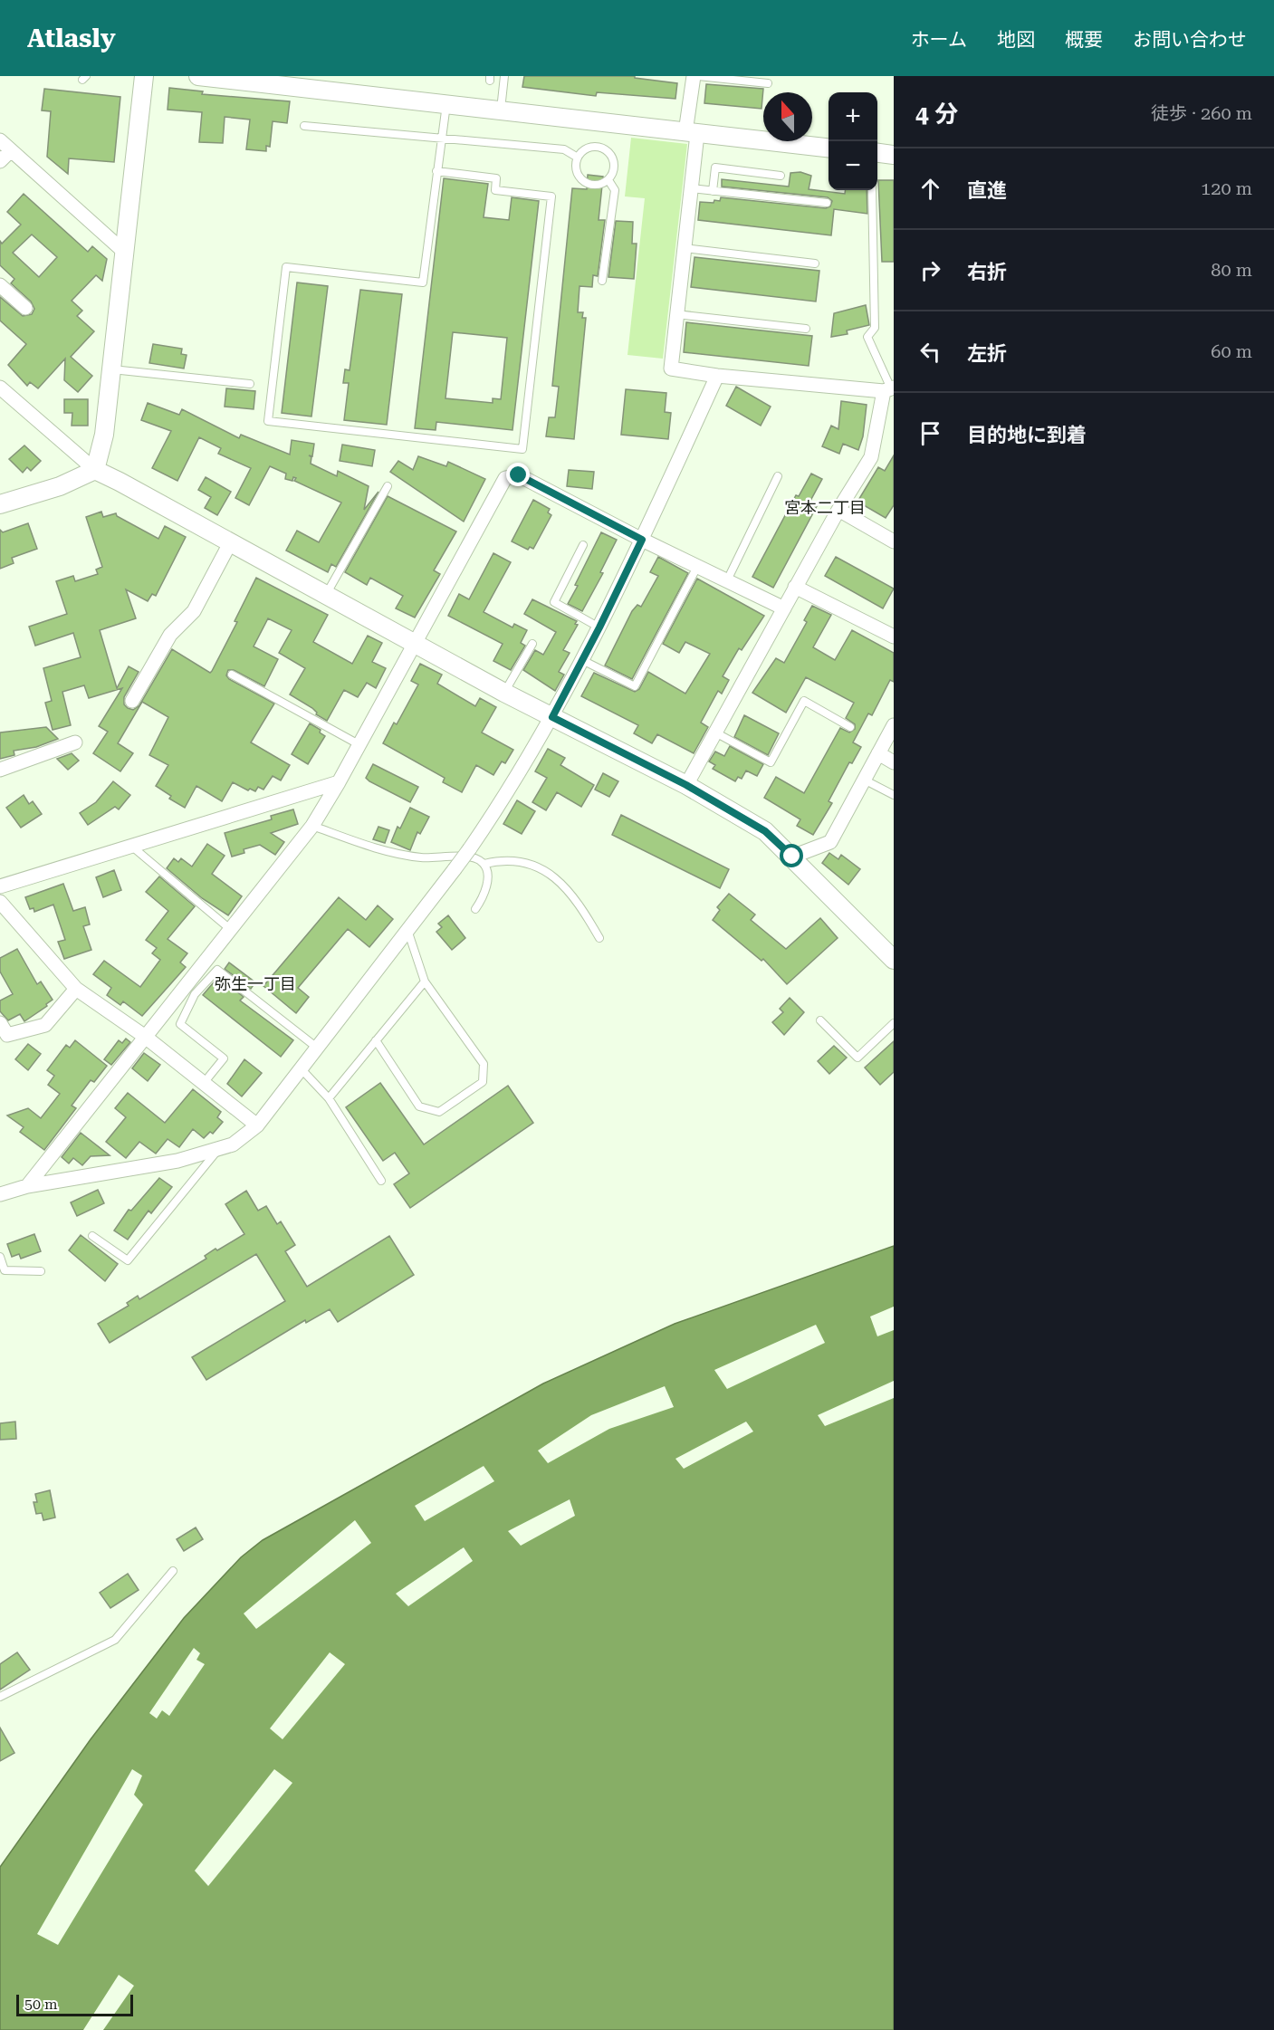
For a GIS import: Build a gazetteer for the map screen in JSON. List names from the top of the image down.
{
  "districts": ["宮本二丁目", "弥生一丁目"],
  "scale_bar": "50 m",
  "north": "top",
  "page": {
    "header": "Atlasly",
    "nav": [
      "ホーム",
      "地図",
      "概要",
      "お問い合わせ"
    ],
    "heading": ["4 分", "徒歩 · 260 m"],
    "map_buttons": ["+", "−"],
    "list": [
      ["直進", "120 m"],
      ["右折", "80 m"],
      ["左折", "60 m"],
      "目的地に到着"
    ],
    "scale": "50 m"
  }
}
